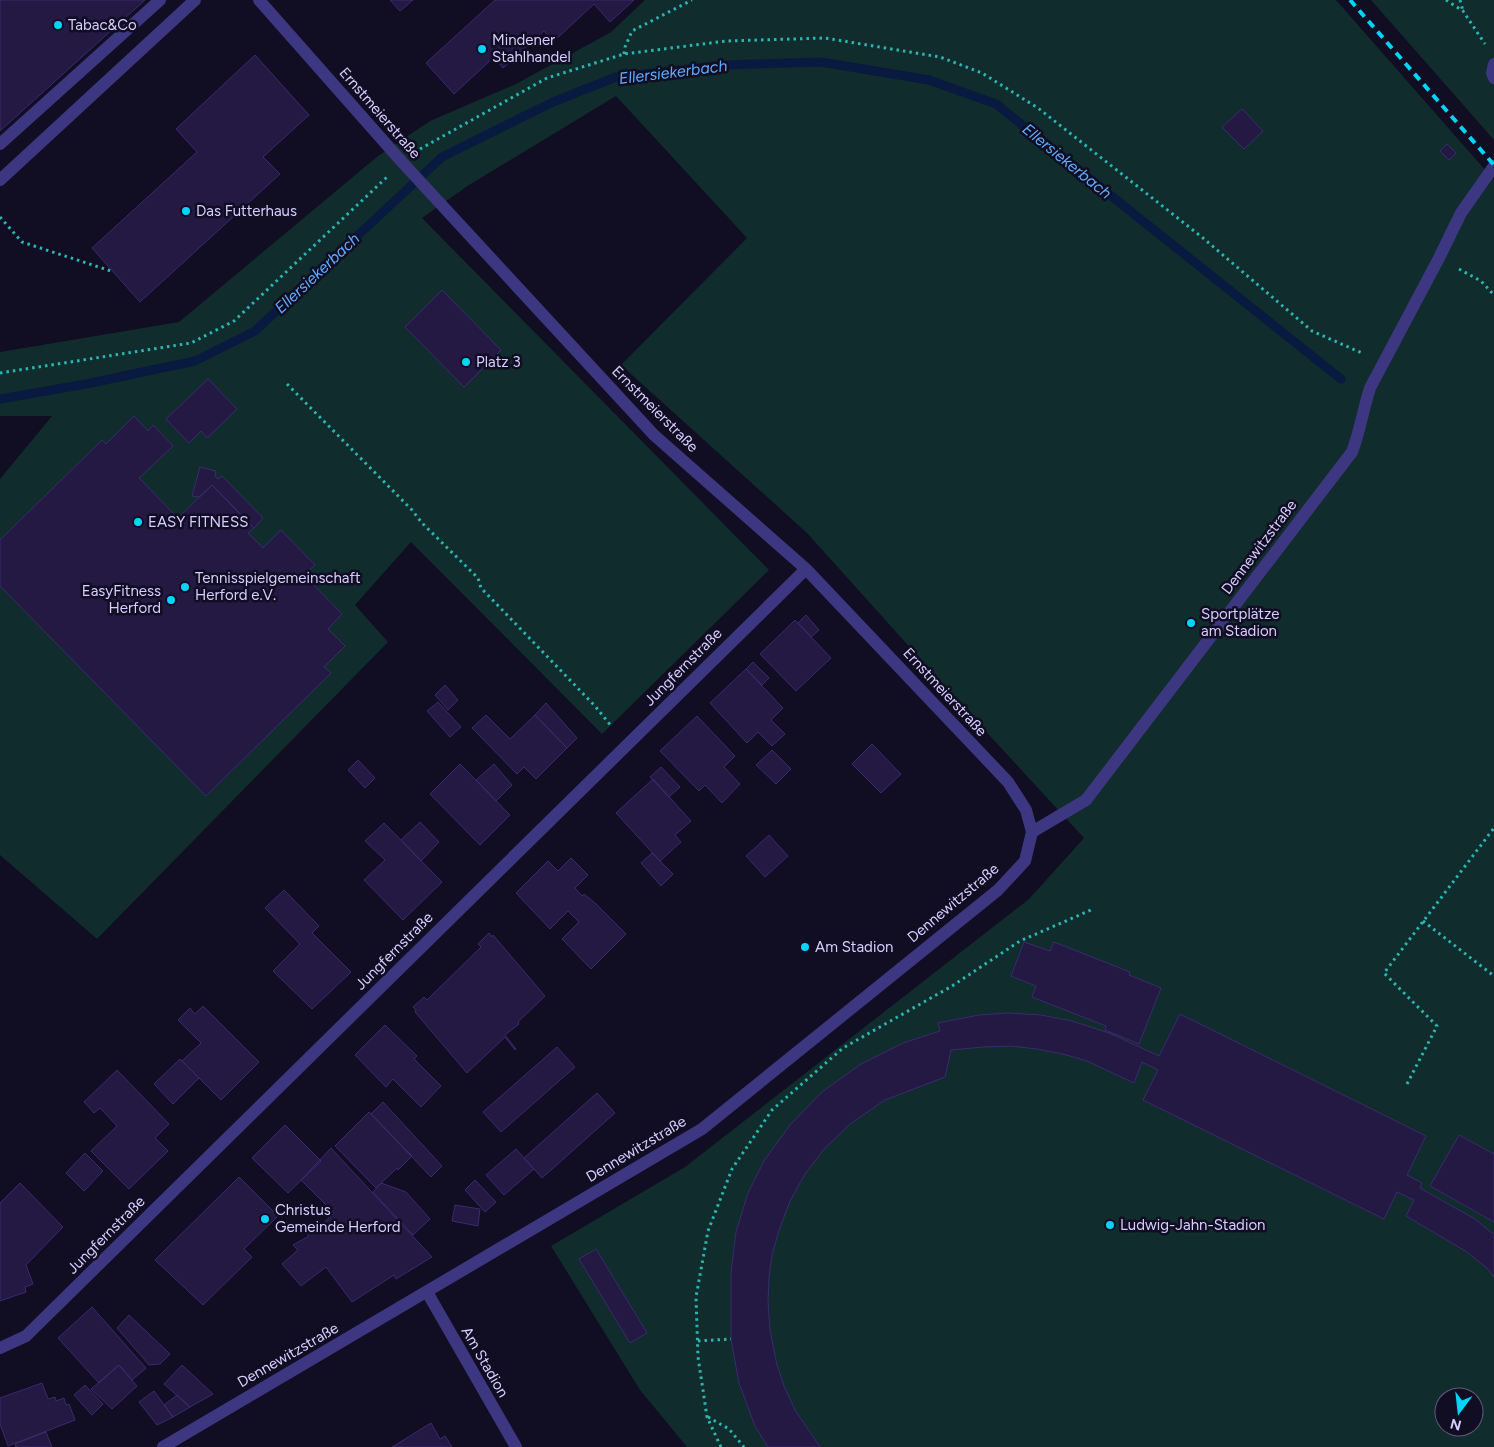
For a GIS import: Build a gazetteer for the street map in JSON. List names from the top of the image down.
{
  "streets": {
    "street": [
      "Ernstmeierstraße",
      "Dennewitzstraße",
      "Jungfernstraße",
      "Am Stadion"
    ]
  },
  "crossings": [
    ["Ernstmeierstraße", "Dennewitzstraße"],
    ["Ernstmeierstraße", "Jungfernstraße"],
    ["Dennewitzstraße", "Am Stadion"]
  ],
  "water": ["Ellersiekerbach"],
  "places": [
    "Tabac&Co",
    "Mindener Stahlhandel",
    "Das Futterhaus",
    "Platz 3",
    "EASY FITNESS",
    "Tennisspielgemeinschaft Herford e.V.",
    "EasyFitness Herford",
    "Sportplätze am Stadion",
    "Am Stadion",
    "Christus Gemeinde Herford",
    "Ludwig-Jahn-Stadion"
  ],
  "north": "bottom"
}
